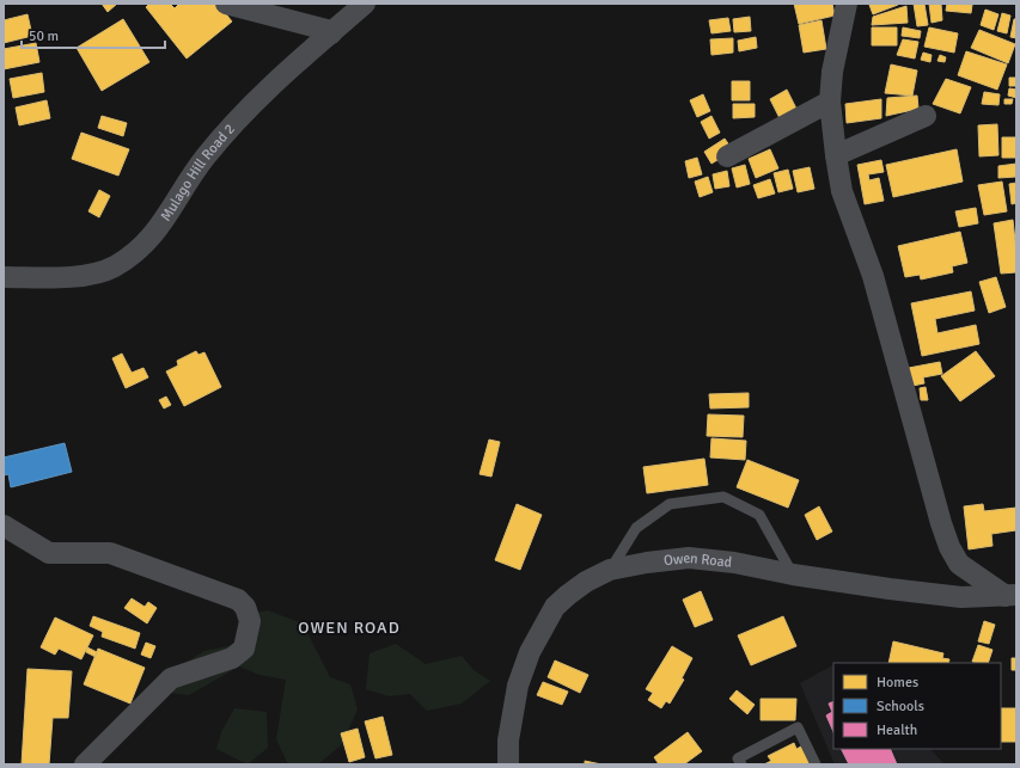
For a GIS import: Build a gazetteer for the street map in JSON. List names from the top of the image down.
{
  "streets": {
    "street": ["Mulago Hill Road 2", "Owen Road"]
  },
  "districts": ["OWEN ROAD"],
  "legend": ["Homes", "Schools", "Health"],
  "scale_bar": "50 m"
}
